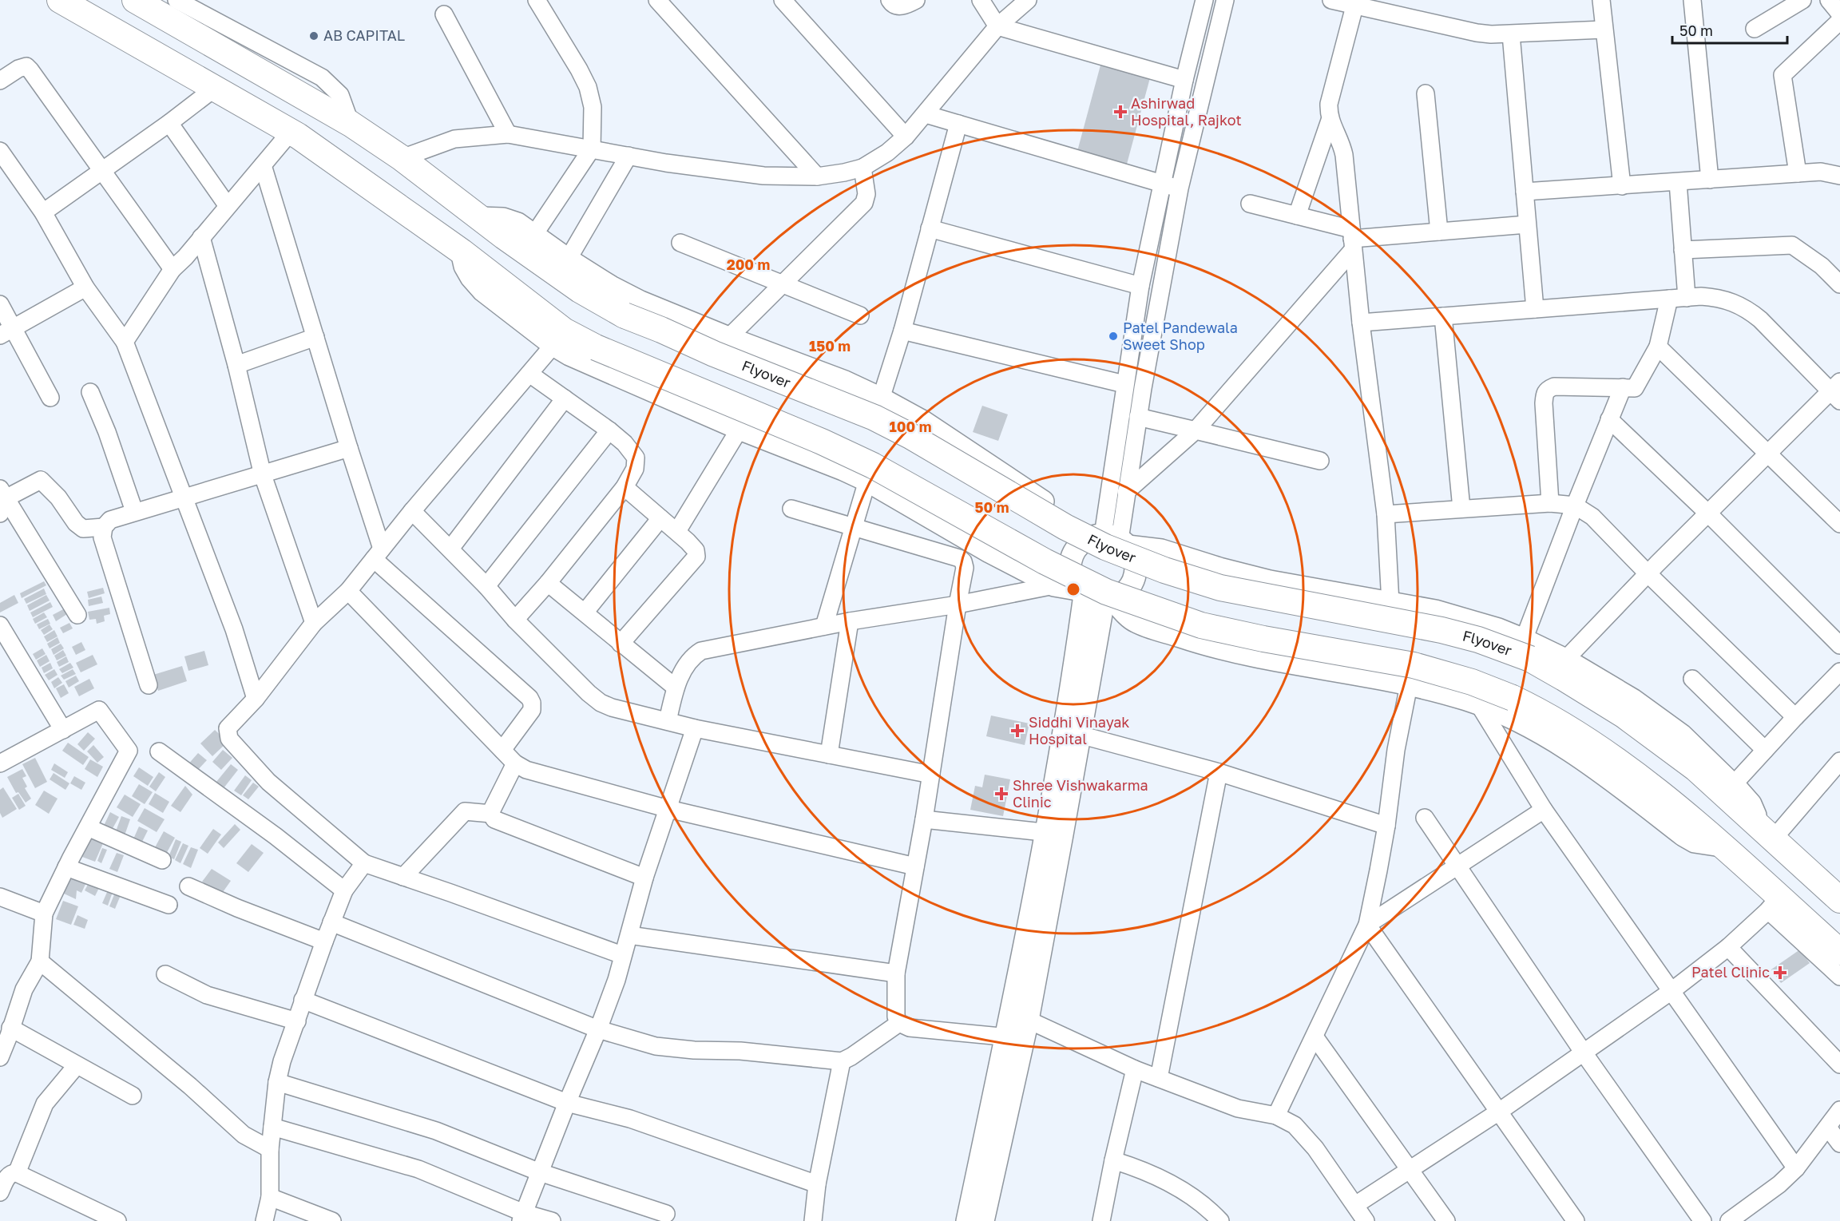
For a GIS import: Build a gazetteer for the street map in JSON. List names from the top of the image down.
{
  "streets": {
    "highway": ["Flyover"]
  },
  "places": {
    "other": ["AB CAPITAL", "Patel Pandewala Sweet Shop"],
    "health": [
      "Ashirwad Hospital, Rajkot",
      "Siddhi Vinayak Hospital",
      "Shree Vishwakarma Clinic",
      "Patel Clinic"
    ]
  },
  "scale_bar": "50 m",
  "rings": [
    "200 m",
    "150 m",
    "100 m",
    "50 m"
  ]
}
